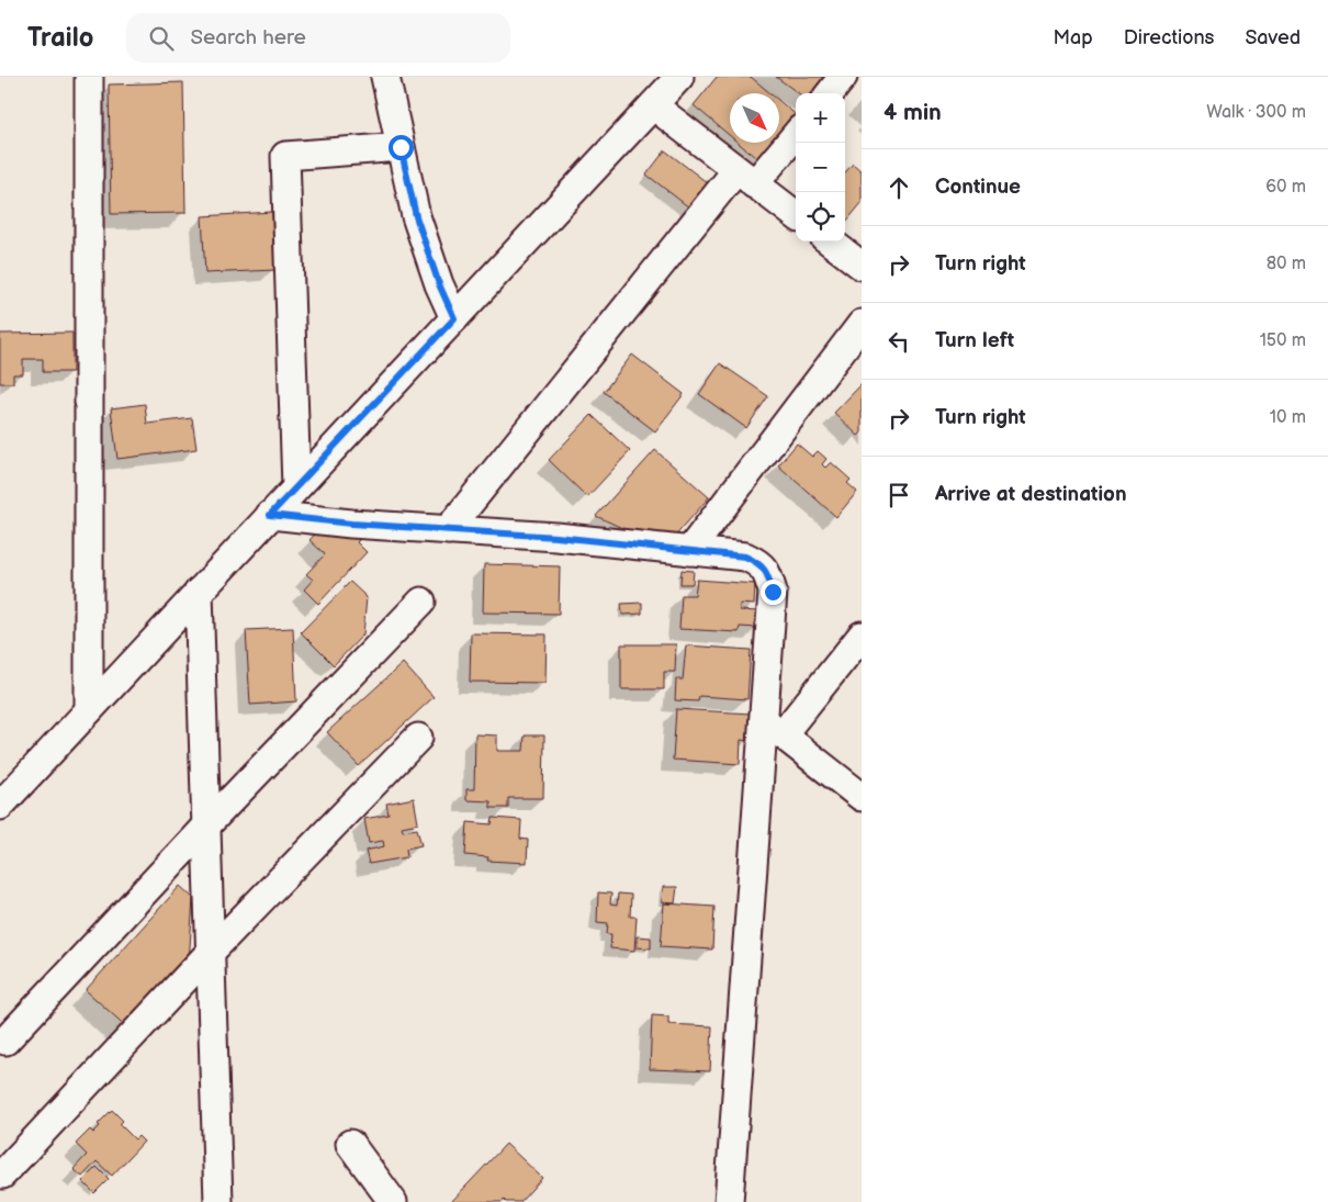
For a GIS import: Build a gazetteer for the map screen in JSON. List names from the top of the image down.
{
  "north": "bottom right",
  "page": {
    "header": "Trailo",
    "search": "Search here",
    "nav": ["Map", "Directions", "Saved"],
    "heading": ["4 min", "Walk · 300 m"],
    "map_buttons": ["+", "−"],
    "list": [
      ["Continue", "60 m"],
      ["Turn right", "80 m"],
      ["Turn left", "150 m"],
      ["Turn right", "10 m"],
      "Arrive at destination"
    ]
  }
}
